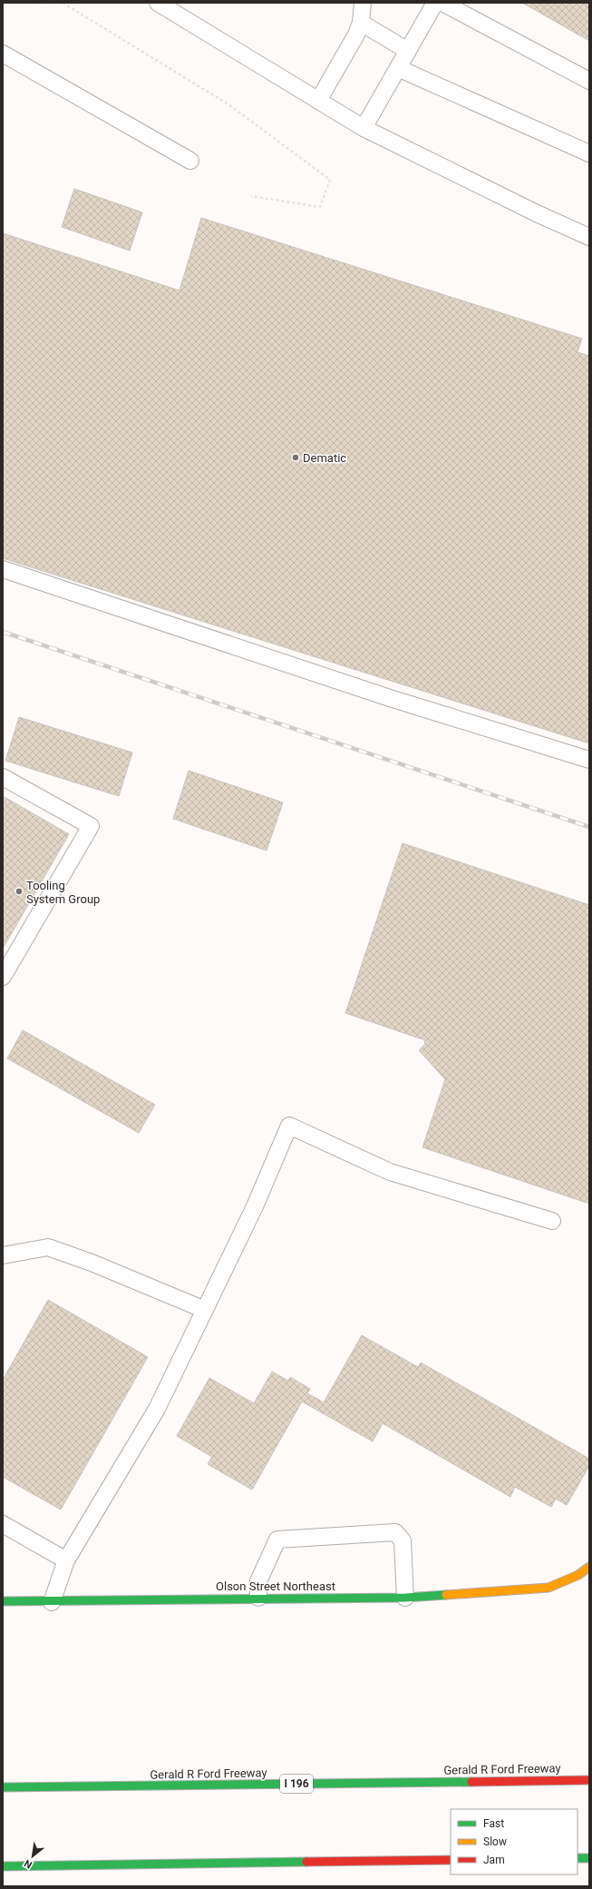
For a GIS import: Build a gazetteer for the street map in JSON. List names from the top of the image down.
{
  "streets": {
    "main road": ["Olson Street Northeast", "Gerald R Ford Freeway", "I 196"]
  },
  "places": ["Dematic", "Tooling System Group"],
  "legend": ["Fast", "Slow", "Jam"],
  "north": "bottom left"
}
